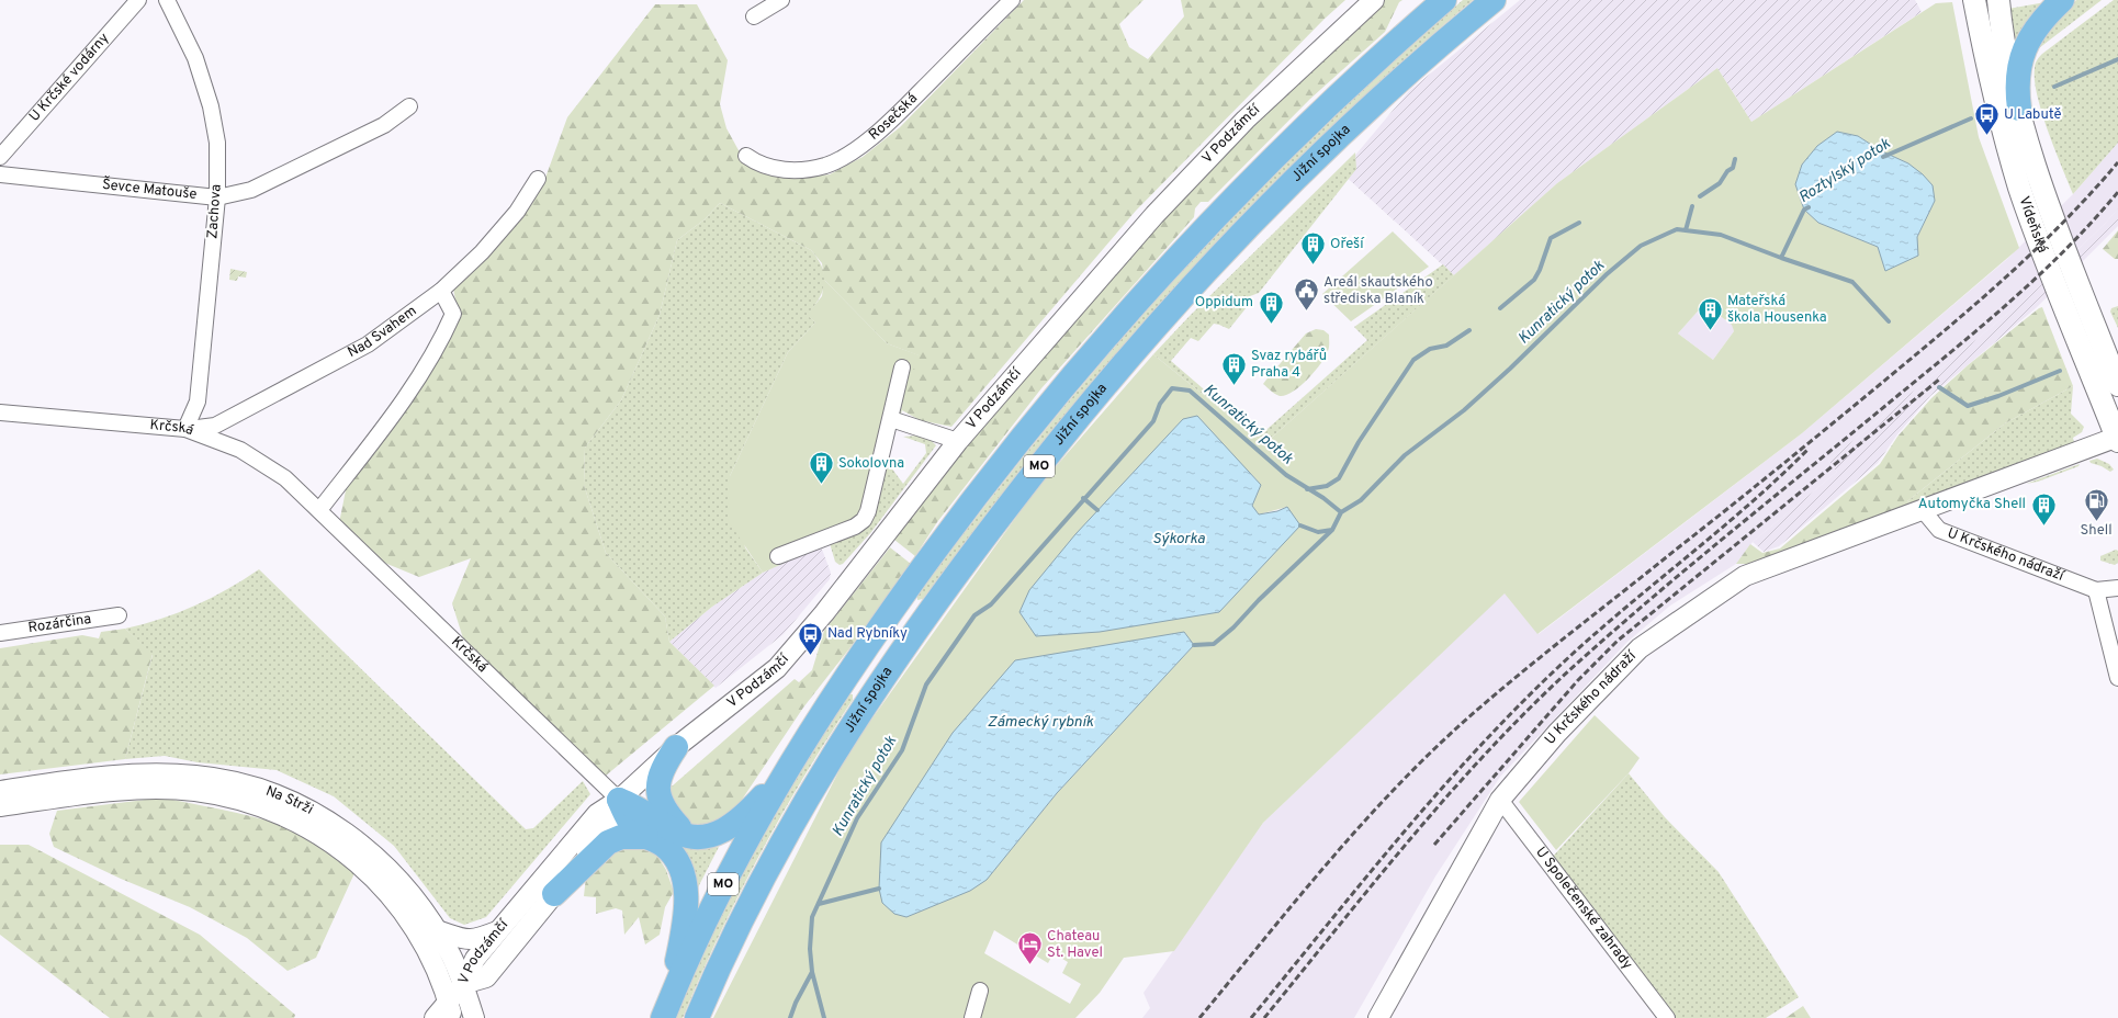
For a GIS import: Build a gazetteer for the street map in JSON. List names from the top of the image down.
{
  "streets": {
    "highway": ["Jižní spojka", "MO"],
    "main road": ["Vídeňská"],
    "street": [
      "U Krčské vodárny",
      "Rosečská",
      "V Podzámčí",
      "Ševce Matouše",
      "Zachova",
      "Nad Svahem",
      "Krčská",
      "U Krčského nádraží",
      "Rozárčina",
      "Na Strži",
      "U Společenské zahrady"
    ]
  },
  "crossings": [
    ["V Podzámčí", "Krčská"],
    ["V Podzámčí", "Na Strži"],
    ["Ševce Matouše", "Zachova"],
    ["Zachova", "Nad Svahem"],
    ["Zachova", "Krčská"],
    ["Vídeňská", "U Krčského nádraží"],
    ["Nad Svahem", "Krčská"],
    ["U Krčského nádraží", "U Společenské zahrady"]
  ],
  "water": [
    "Roztylský potok",
    "Kunratický potok",
    "Sýkorka",
    "Zámecký rybník"
  ],
  "places": {
    "bus stop": ["U Labutě", "Nad Rybníky"],
    "building": [
      "Ořeší",
      "Oppidum",
      "Mateřská škola Housenka",
      "Svaz rybářů Praha 4",
      "Sokolovna",
      "Automyčka Shell"
    ],
    "public building": ["Areál skautského střediska Blaník"],
    "fuel station": ["Shell"],
    "hotel": ["Chateau St. Havel"]
  }
}
